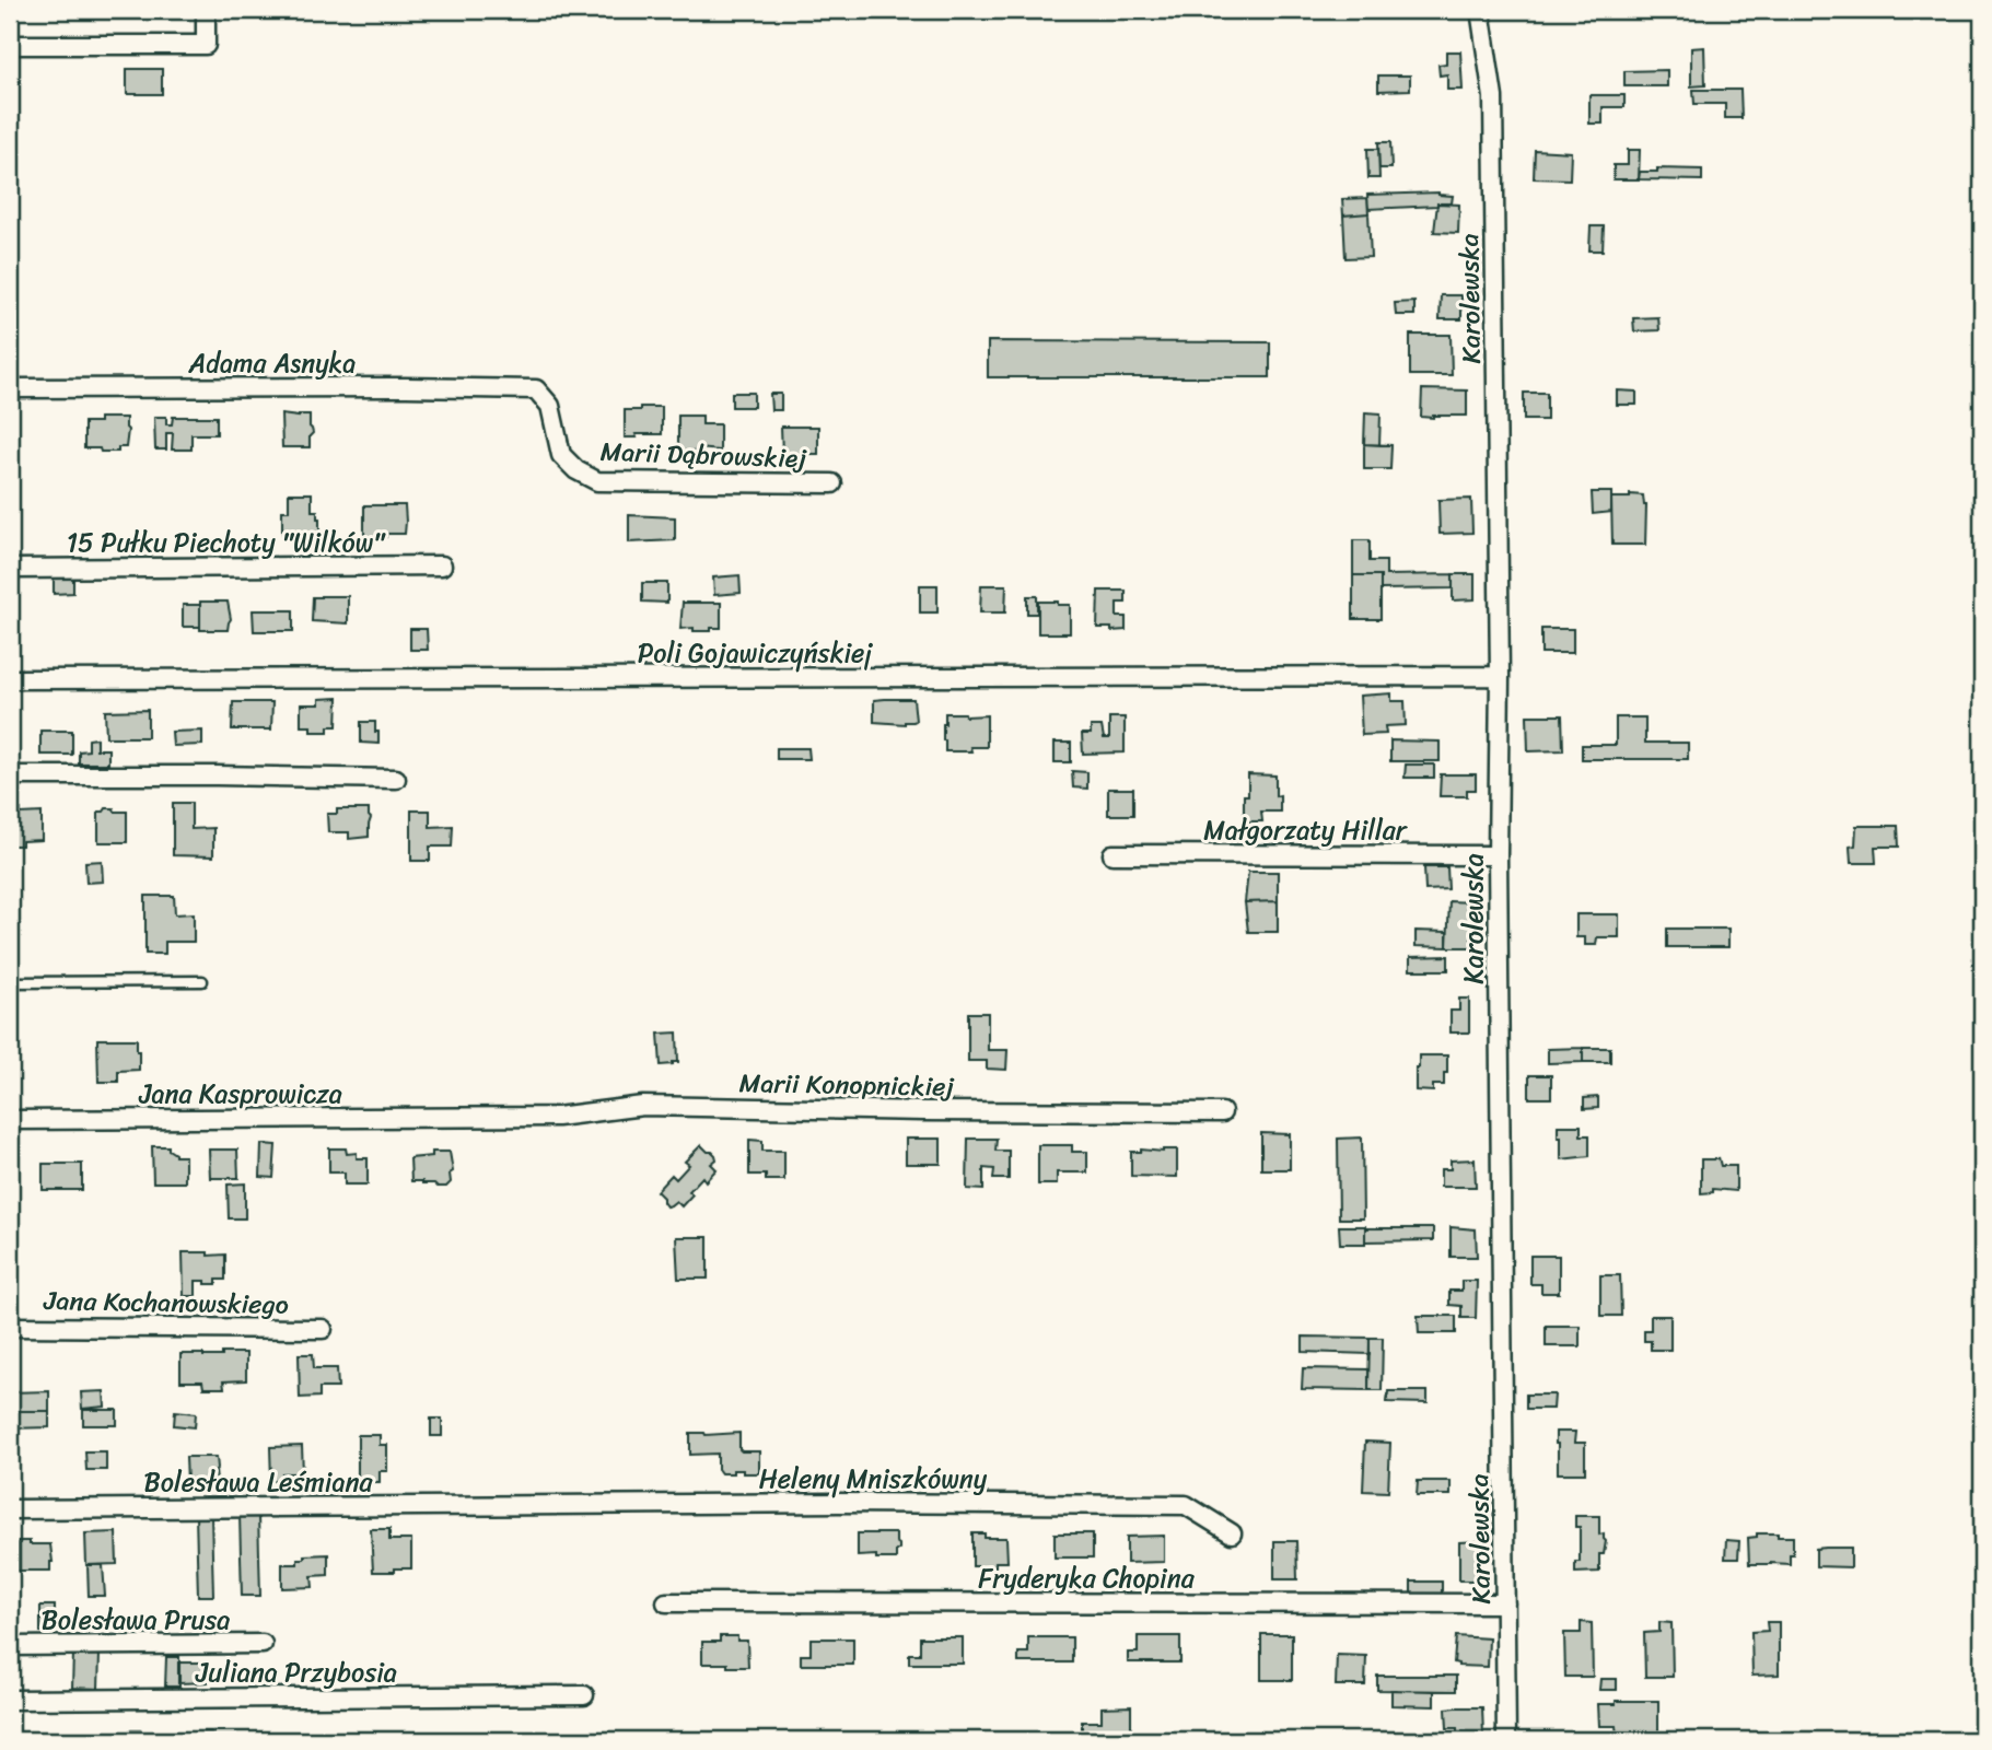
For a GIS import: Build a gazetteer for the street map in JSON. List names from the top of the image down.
{
  "streets": {
    "street": [
      "Karolewska",
      "Adama Asnyka",
      "Marii Dąbrowskiej",
      "15 Pułku Piechoty \"Wilków\"",
      "Poli Gojawiczyńskiej",
      "Małgorzaty Hillar",
      "Marii Konopnickiej",
      "Jana Kasprowicza",
      "Jana Kochanowskiego",
      "Heleny Mniszkówny",
      "Bolesława Leśmiana",
      "Fryderyka Chopina",
      "Bolesława Prusa",
      "Juliana Przybosia"
    ]
  },
  "crossings": [
    ["Karolewska", "Poli Gojawiczyńskiej"],
    ["Karolewska", "Małgorzaty Hillar"],
    ["Karolewska", "Fryderyka Chopina"],
    ["Adama Asnyka", "Marii Dąbrowskiej"],
    ["Marii Konopnickiej", "Jana Kasprowicza"],
    ["Heleny Mniszkówny", "Bolesława Leśmiana"]
  ]
}
